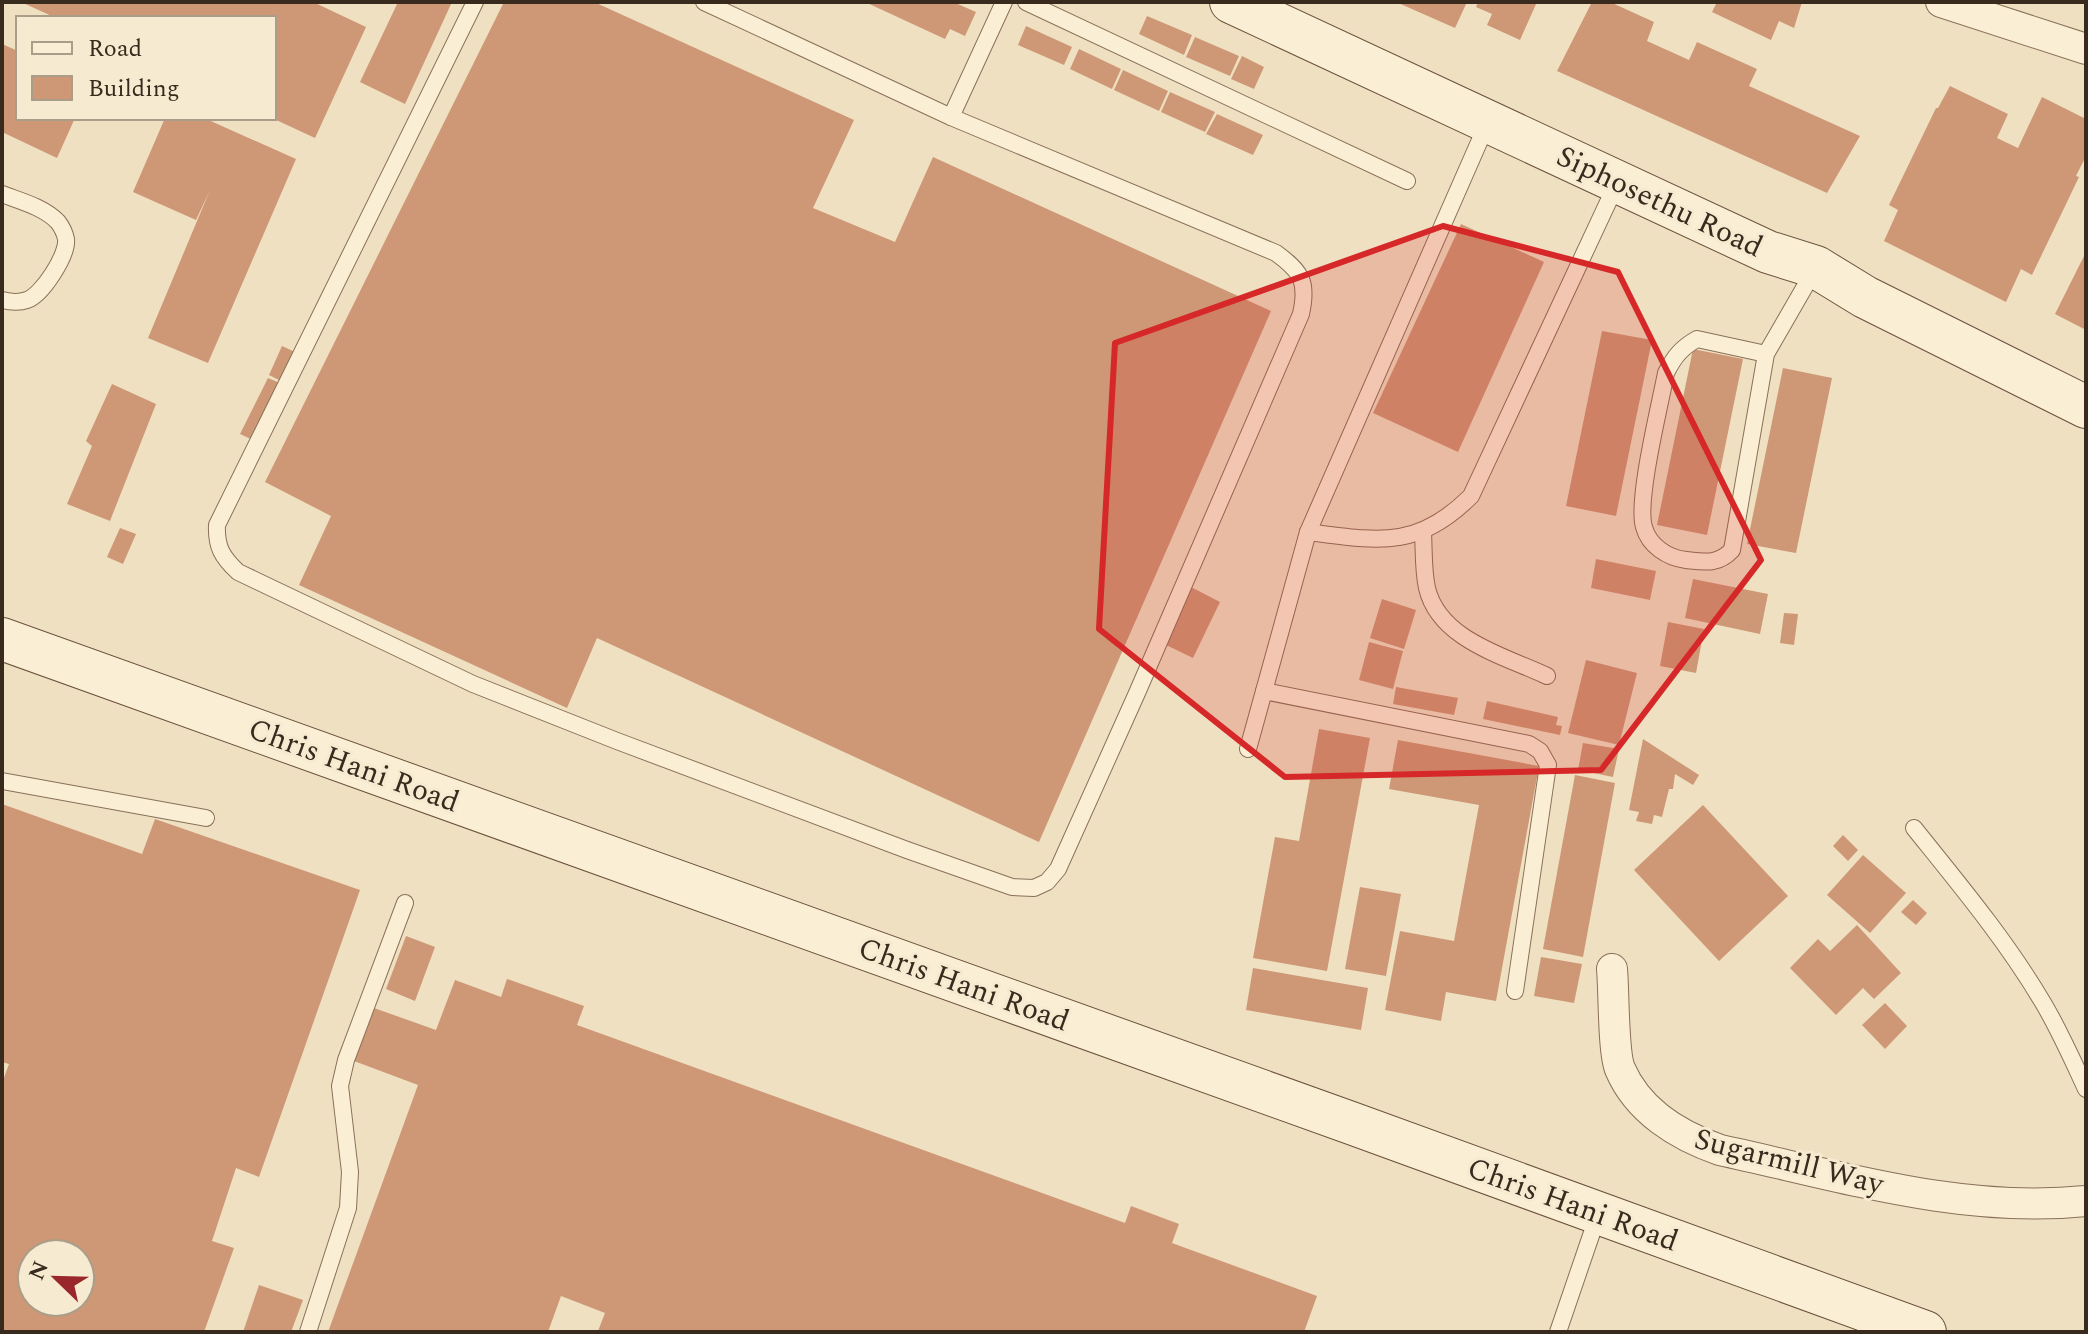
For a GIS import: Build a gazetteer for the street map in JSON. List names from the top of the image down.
{
  "streets": {
    "main road": ["Siphosethu Road", "Chris Hani Road"],
    "street": ["Sugarmill Way"]
  },
  "legend": ["Road", "Building"],
  "north": "top left"
}
